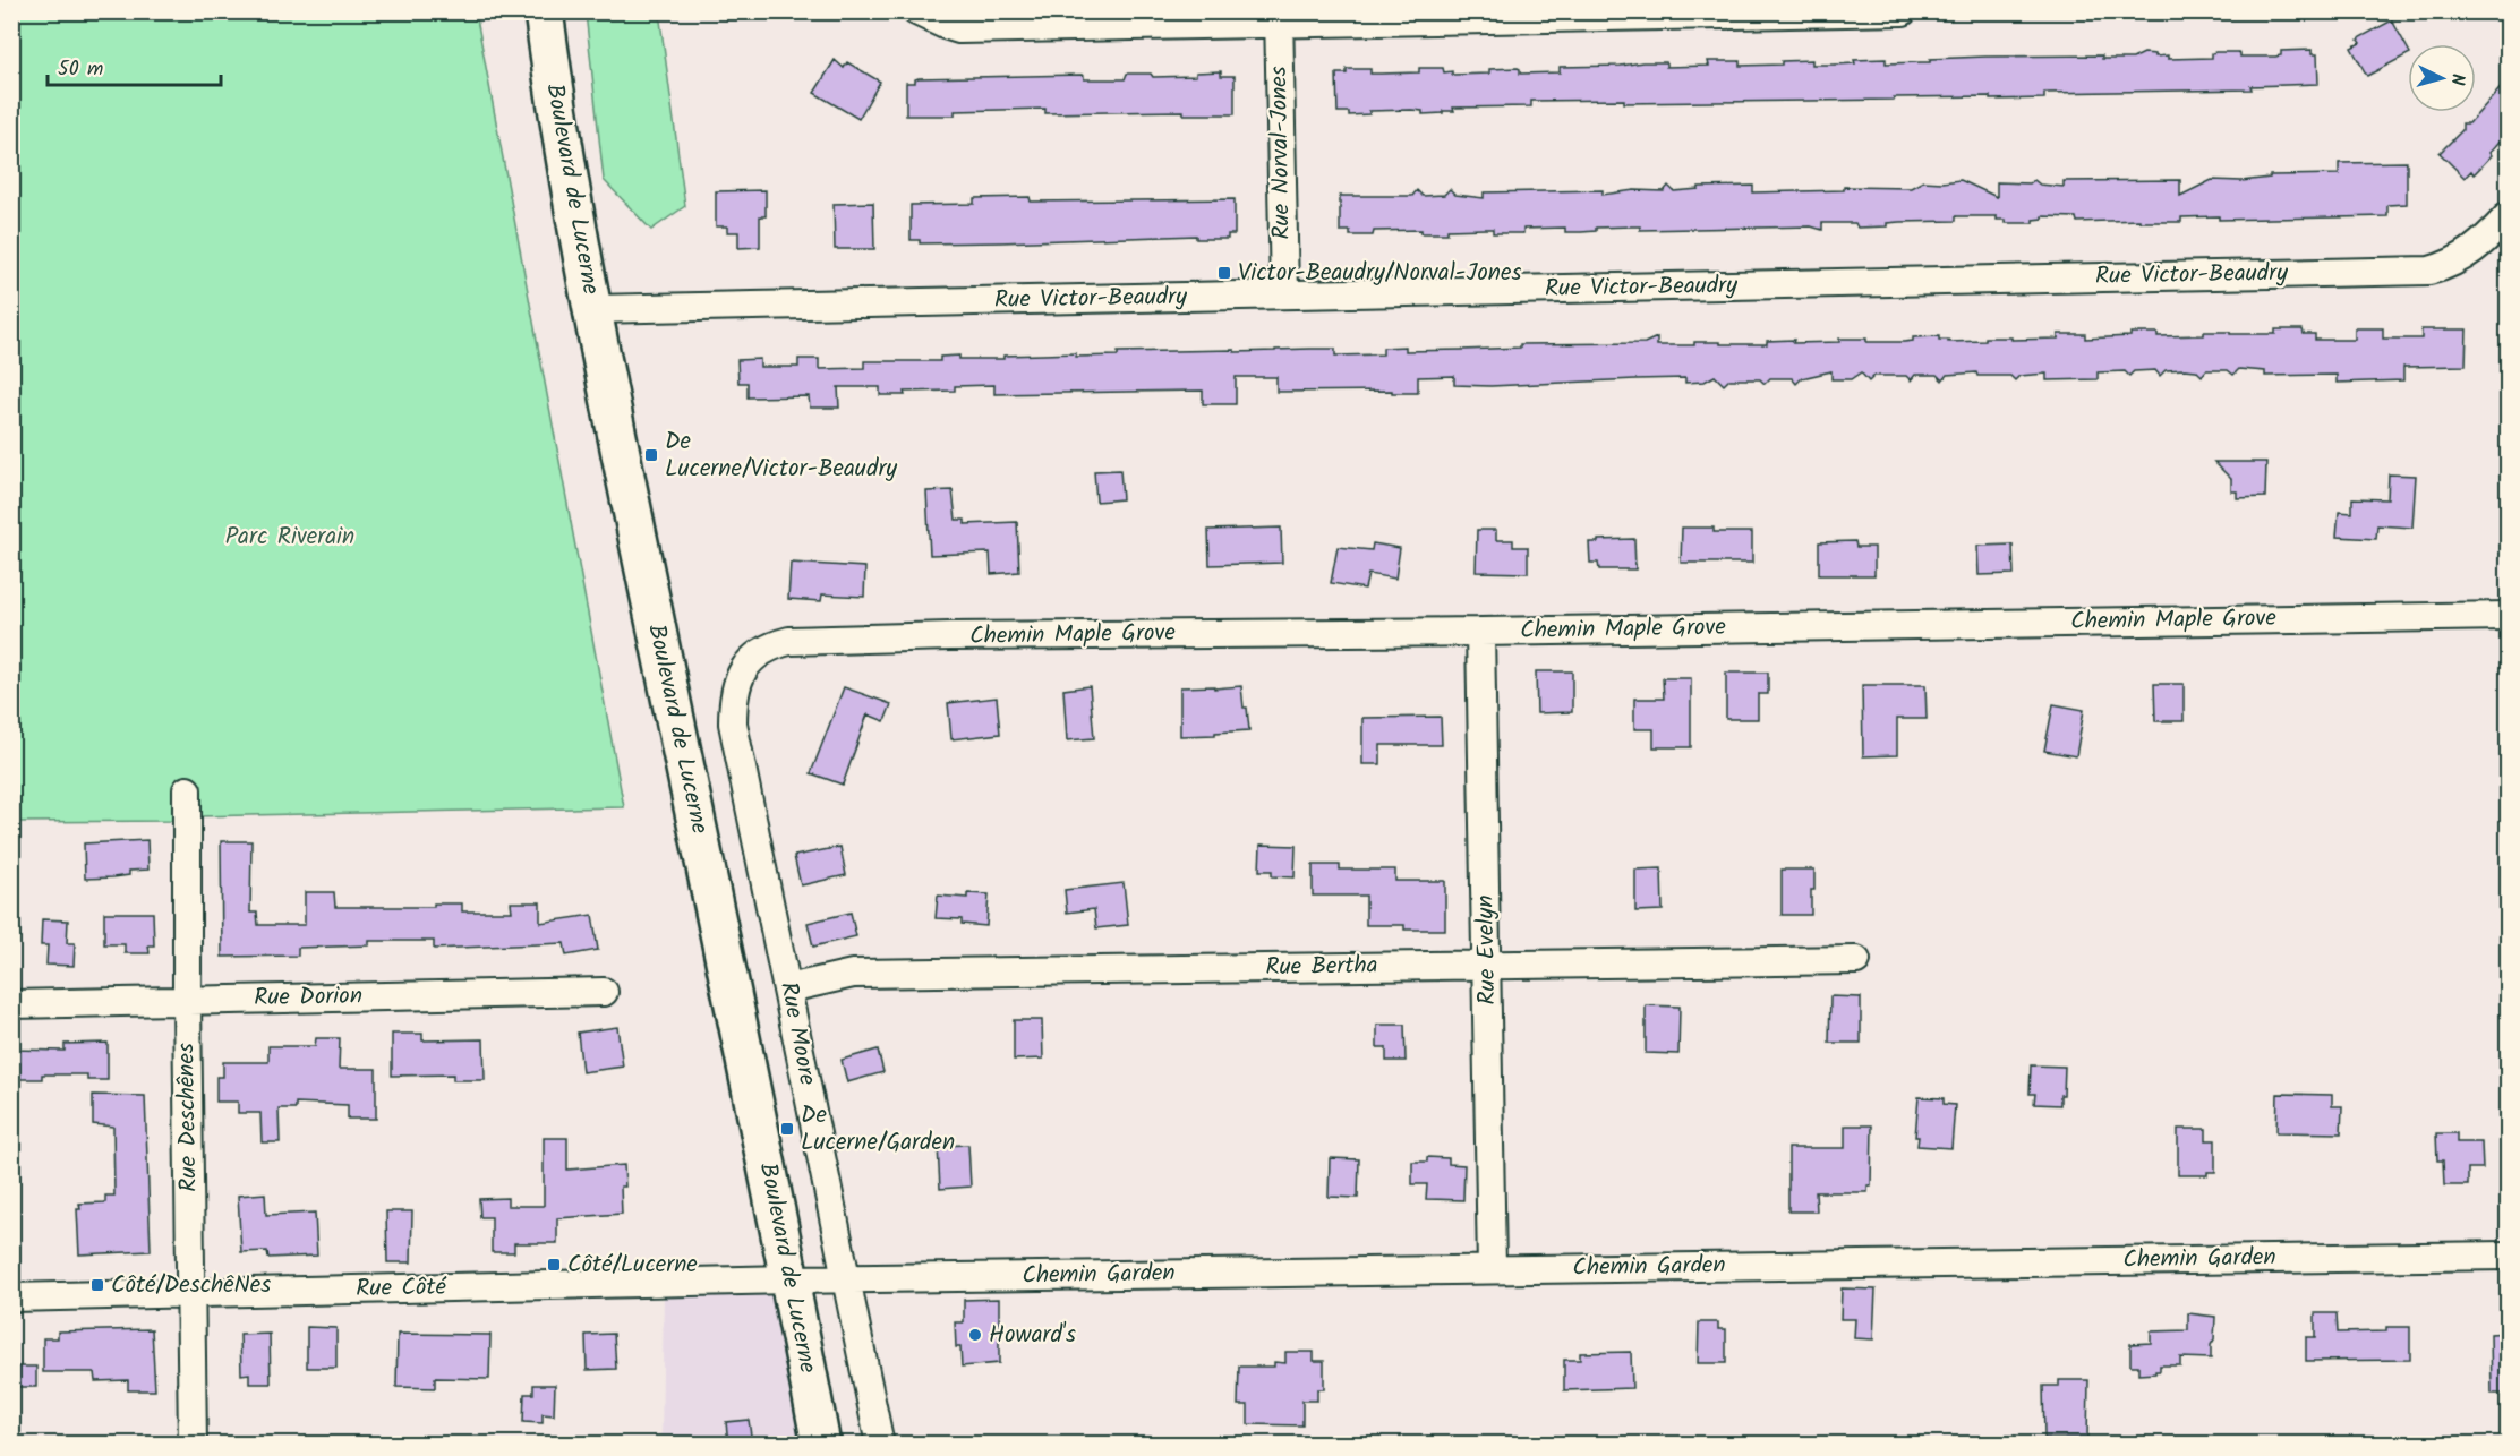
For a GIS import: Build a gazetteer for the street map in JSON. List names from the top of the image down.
{
  "streets": {
    "main road": ["Boulevard de Lucerne"],
    "street": [
      "Rue Norval-Jones",
      "Rue Victor-Beaudry",
      "Chemin Maple Grove",
      "Rue Evelyn",
      "Rue Bertha",
      "Rue Dorion",
      "Rue Moore",
      "Rue Deschênes",
      "Chemin Garden",
      "Rue Côté"
    ]
  },
  "crossings": [
    ["Rue Norval-Jones", "Rue Victor-Beaudry"],
    ["Boulevard de Lucerne", "Rue Victor-Beaudry"],
    ["Boulevard de Lucerne", "Chemin Garden"],
    ["Boulevard de Lucerne", "Rue Côté"],
    ["Chemin Maple Grove", "Rue Evelyn"],
    ["Chemin Maple Grove", "Rue Moore"],
    ["Rue Evelyn", "Rue Bertha"],
    ["Rue Evelyn", "Chemin Garden"],
    ["Rue Bertha", "Rue Moore"],
    ["Rue Dorion", "Rue Deschênes"],
    ["Rue Moore", "Chemin Garden"],
    ["Rue Deschênes", "Rue Côté"],
    ["Chemin Garden", "Rue Côté"]
  ],
  "parks": ["Parc Riverain"],
  "places": {
    "transit": [
      "Victor-Beaudry/Norval-Jones",
      "De Lucerne/Victor-Beaudry",
      "De Lucerne/Garden",
      "Côté/Lucerne",
      "Côté/DeschêNes"
    ],
    "other": ["Howard's"]
  },
  "scale_bar": "50 m",
  "north": "right"
}
